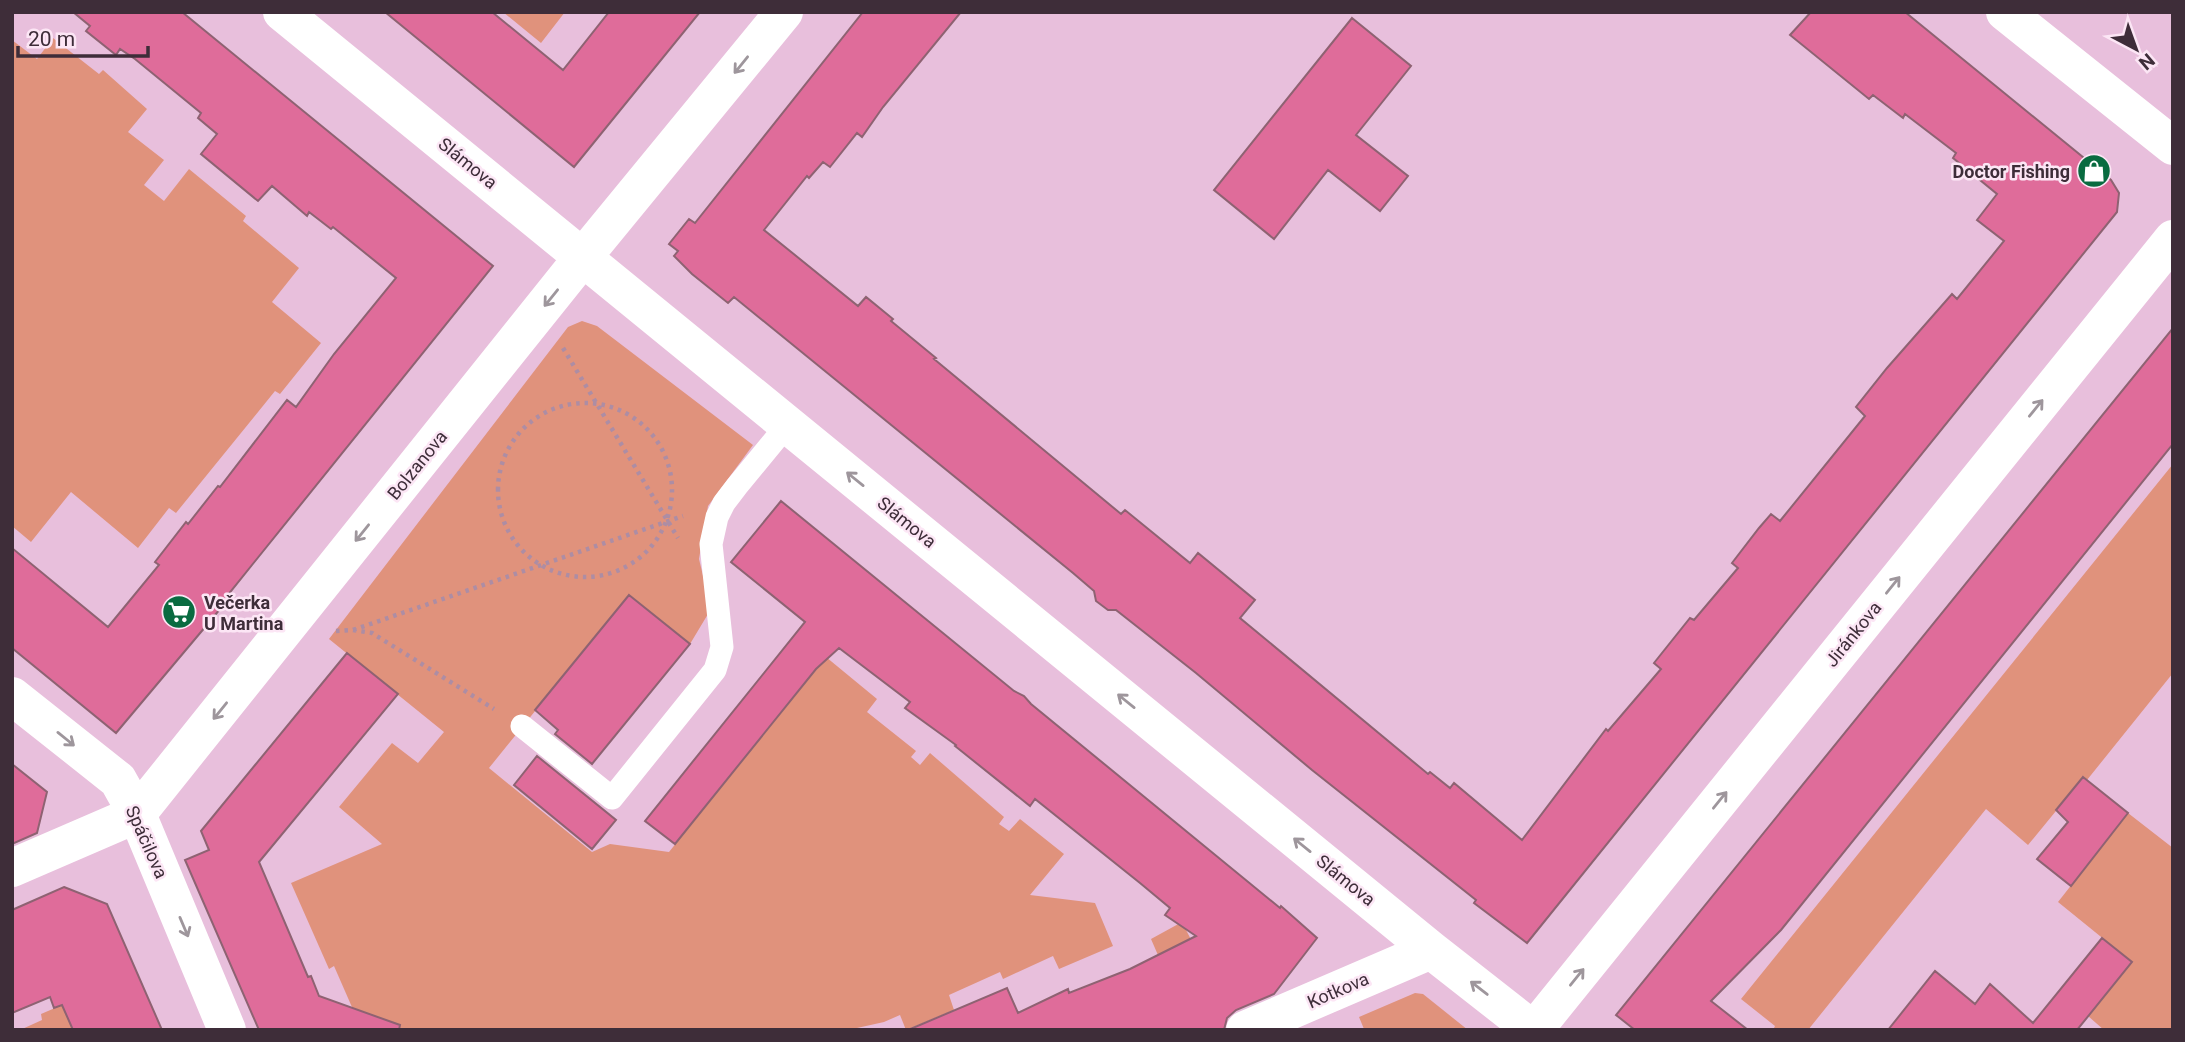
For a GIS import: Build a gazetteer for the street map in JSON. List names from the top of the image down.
{
  "streets": {
    "street": [
      "Slámova",
      "Bolzanova",
      "Jiránkova",
      "Spáčilova",
      "Kotkova"
    ]
  },
  "crossings": [
    ["Slámova", "Bolzanova"],
    ["Slámova", "Jiránkova"],
    ["Slámova", "Kotkova"],
    ["Bolzanova", "Spáčilova"]
  ],
  "one_way": [
    "Slámova",
    "Bolzanova",
    "Jiránkova",
    "Spáčilova"
  ],
  "places": {
    "shop": ["Doctor Fishing"],
    "supermarket": ["Večerka U Martina"]
  },
  "scale_bar": "20 m",
  "north": "bottom right"
}
